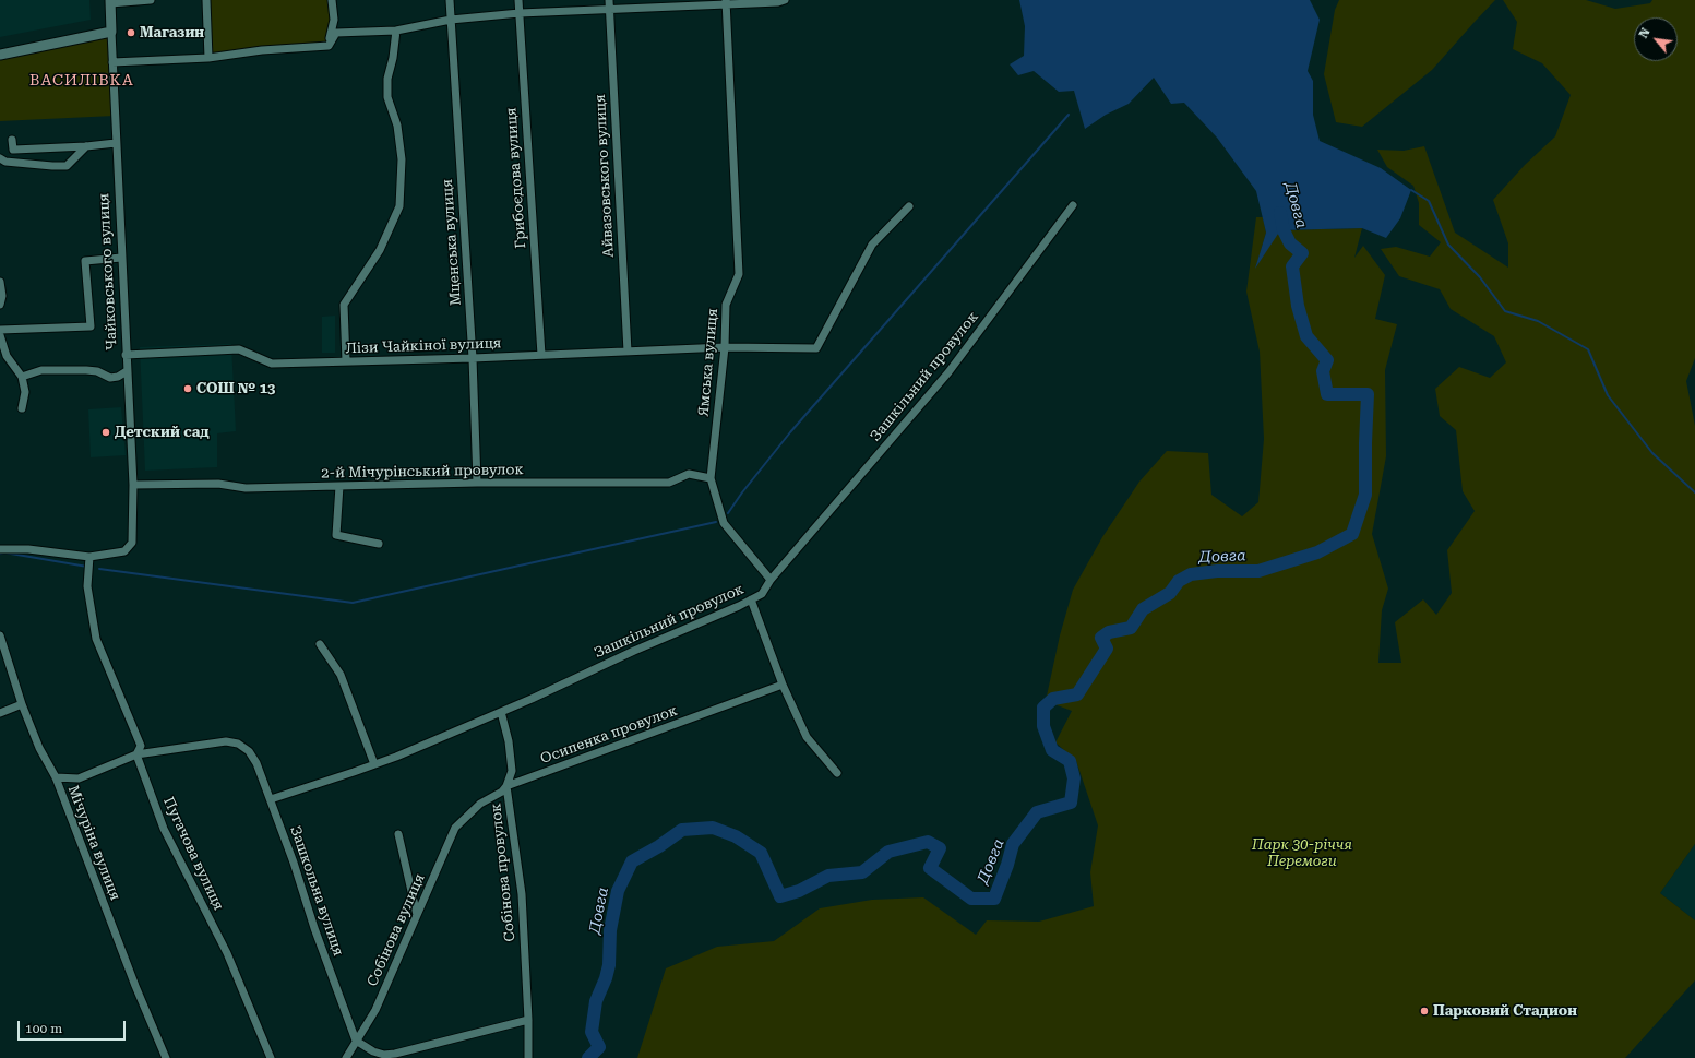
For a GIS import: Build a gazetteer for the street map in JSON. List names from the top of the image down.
{
  "streets": {
    "street": [
      "Айвазовського вулиця",
      "Грибоєдова вулиця",
      "Мценська вулиця",
      "Чайковського вулиця",
      "Лізи Чайкіної вулиця",
      "Ямська вулиця",
      "Зашкільний провулок",
      "2-й Мічурінський провулок",
      "Осипенка провулок",
      "Мічуріна вулиця",
      "Пугачова вулиця",
      "Собінова провулок",
      "Зашкольна вулиця",
      "Собінова вулиця"
    ]
  },
  "crossings": [
    ["Айвазовського вулиця", "Лізи Чайкіної вулиця"],
    ["Грибоєдова вулиця", "Лізи Чайкіної вулиця"],
    ["Мценська вулиця", "Лізи Чайкіної вулиця"],
    ["Мценська вулиця", "2-й Мічурінський провулок"],
    ["Чайковського вулиця", "Лізи Чайкіної вулиця"],
    ["Чайковського вулиця", "2-й Мічурінський провулок"],
    ["Чайковського вулиця", "Пугачова вулиця"],
    ["Лізи Чайкіної вулиця", "Ямська вулиця"],
    ["Ямська вулиця", "Зашкільний провулок"],
    ["Ямська вулиця", "2-й Мічурінський провулок"],
    ["Зашкільний провулок", "Собінова провулок"],
    ["Зашкільний провулок", "Зашкольна вулиця"],
    ["Осипенка провулок", "Собінова провулок"],
    ["Осипенка провулок", "Собінова вулиця"],
    ["Пугачова вулиця", "Зашкольна вулиця"],
    ["Зашкольна вулиця", "Собінова вулиця"]
  ],
  "districts": ["ВАСИЛІВКА"],
  "water": ["Довга"],
  "parks": ["Парк 30-річчя Перемоги"],
  "places": [
    "Магазин",
    "СОШ № 13",
    "Детский сад",
    "Парковий Стадион"
  ],
  "scale_bar": "100 m",
  "north": "top left"
}
